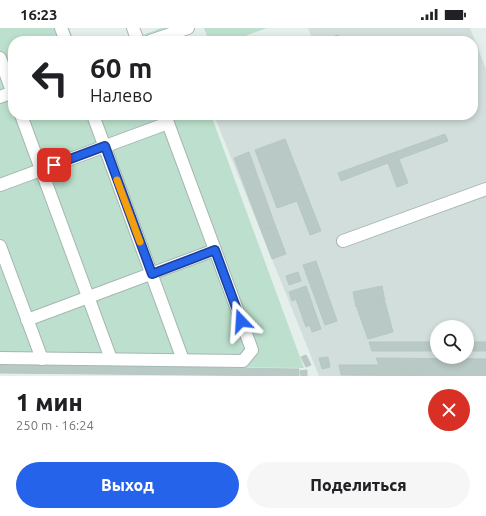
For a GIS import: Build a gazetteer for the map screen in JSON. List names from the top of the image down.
{
  "page": {
    "status": "16:23",
    "turn": ["60 m", "Налево"],
    "heading": ["1 мин", "250 m · 16:24"],
    "buttons": ["Выход", "Поделиться"]
  }
}
